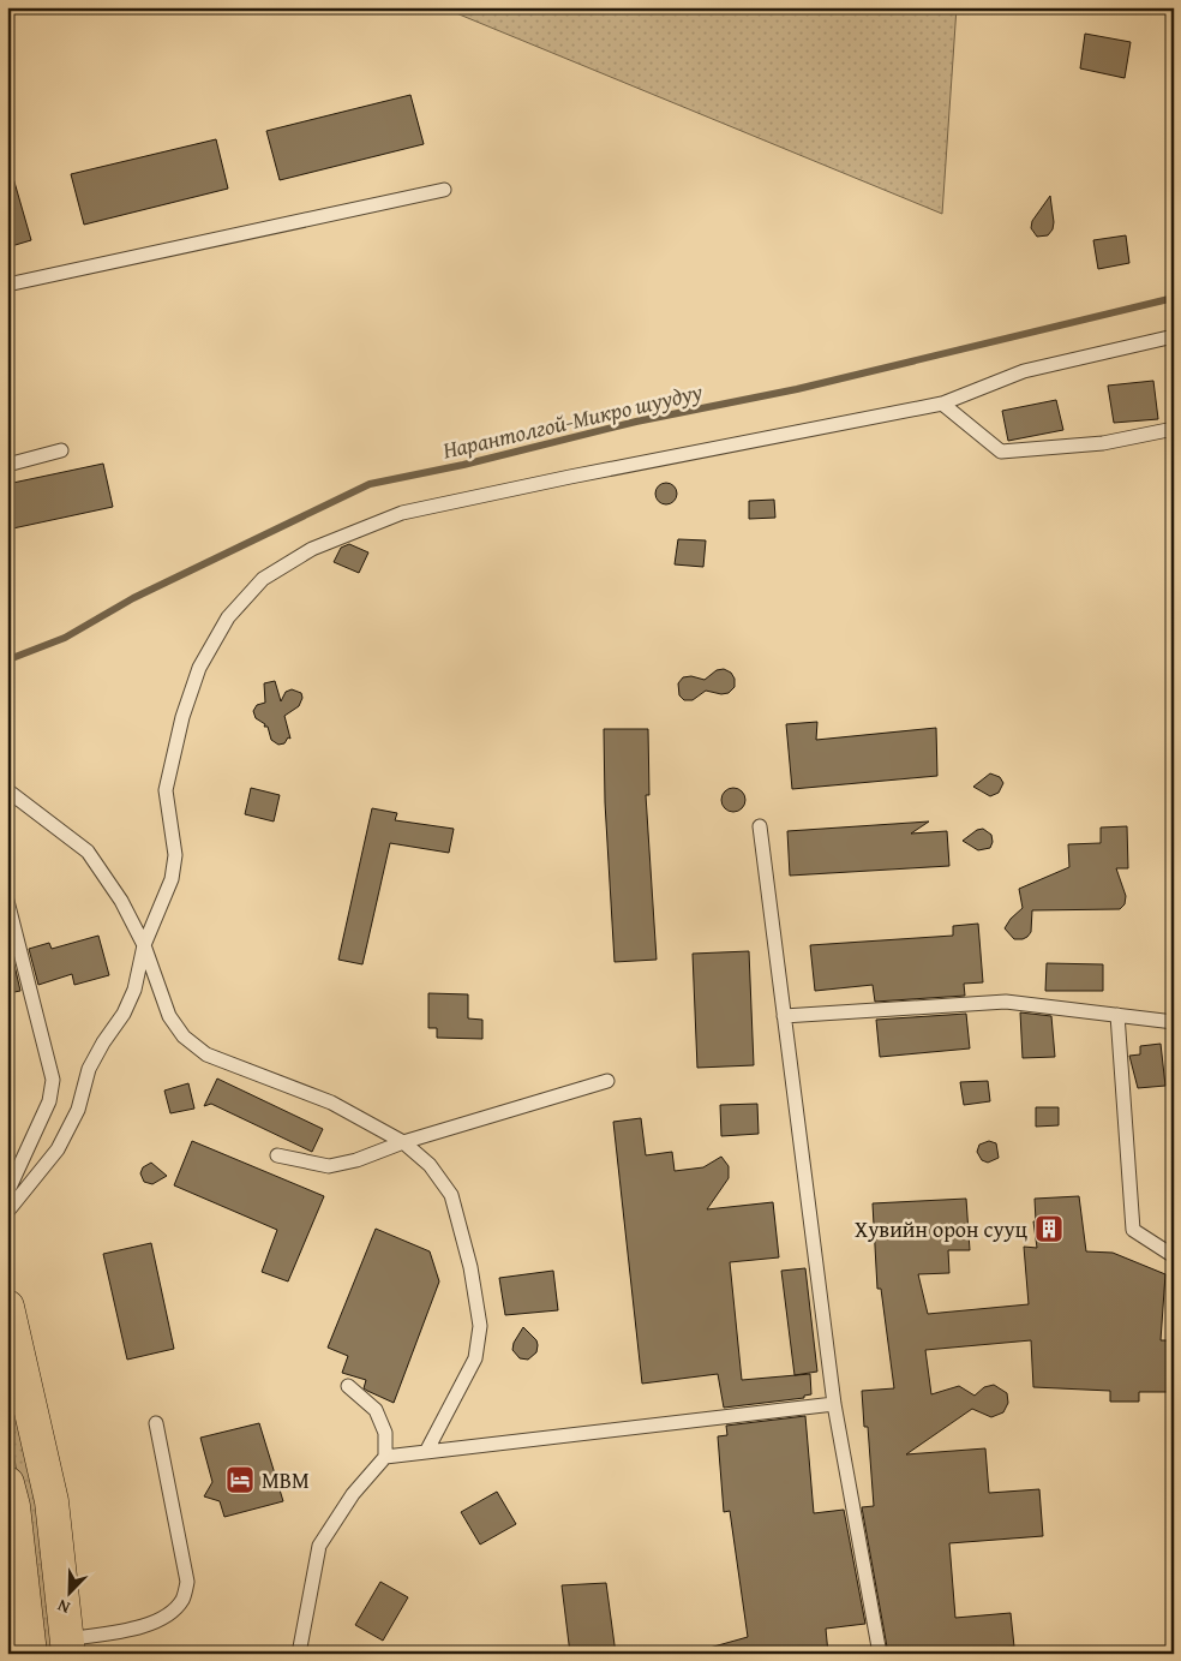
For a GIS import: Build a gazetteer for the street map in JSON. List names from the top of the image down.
{
  "water": ["Нарантолгой-Микро шуудуу"],
  "places": {
    "building": ["Хувийн орон сууц"],
    "hotel": ["MBM"]
  },
  "north": "bottom left"
}
